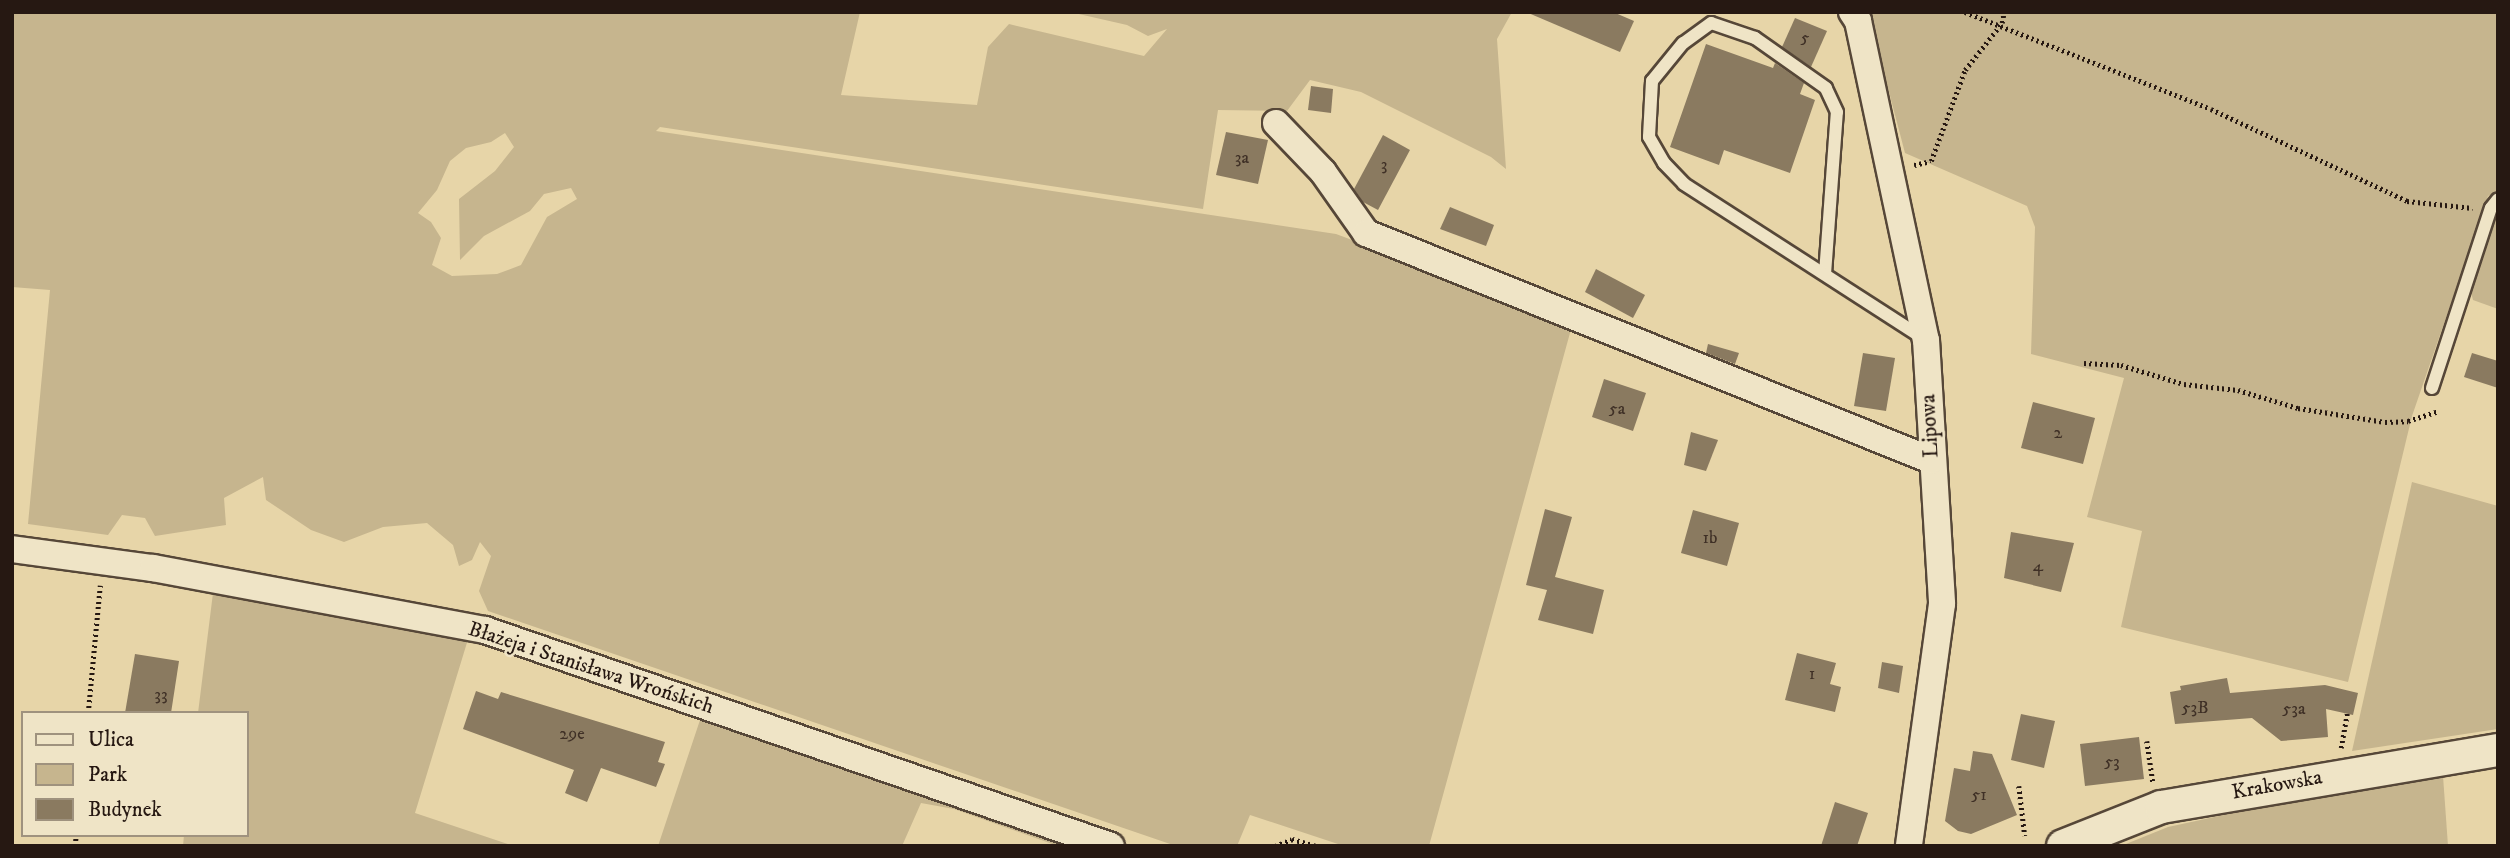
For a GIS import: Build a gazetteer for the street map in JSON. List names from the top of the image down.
{
  "streets": {
    "street": ["Lipowa", "Błażeja i Stanisława Wrońskich", "Krakowska"]
  },
  "house_numbers": [
    "5",
    "3a",
    "3",
    "5a",
    "2",
    "1b",
    "4",
    "1",
    "33",
    "53B",
    "53a",
    "29e",
    "53",
    "51"
  ],
  "legend": ["Ulica", "Park", "Budynek"]
}
